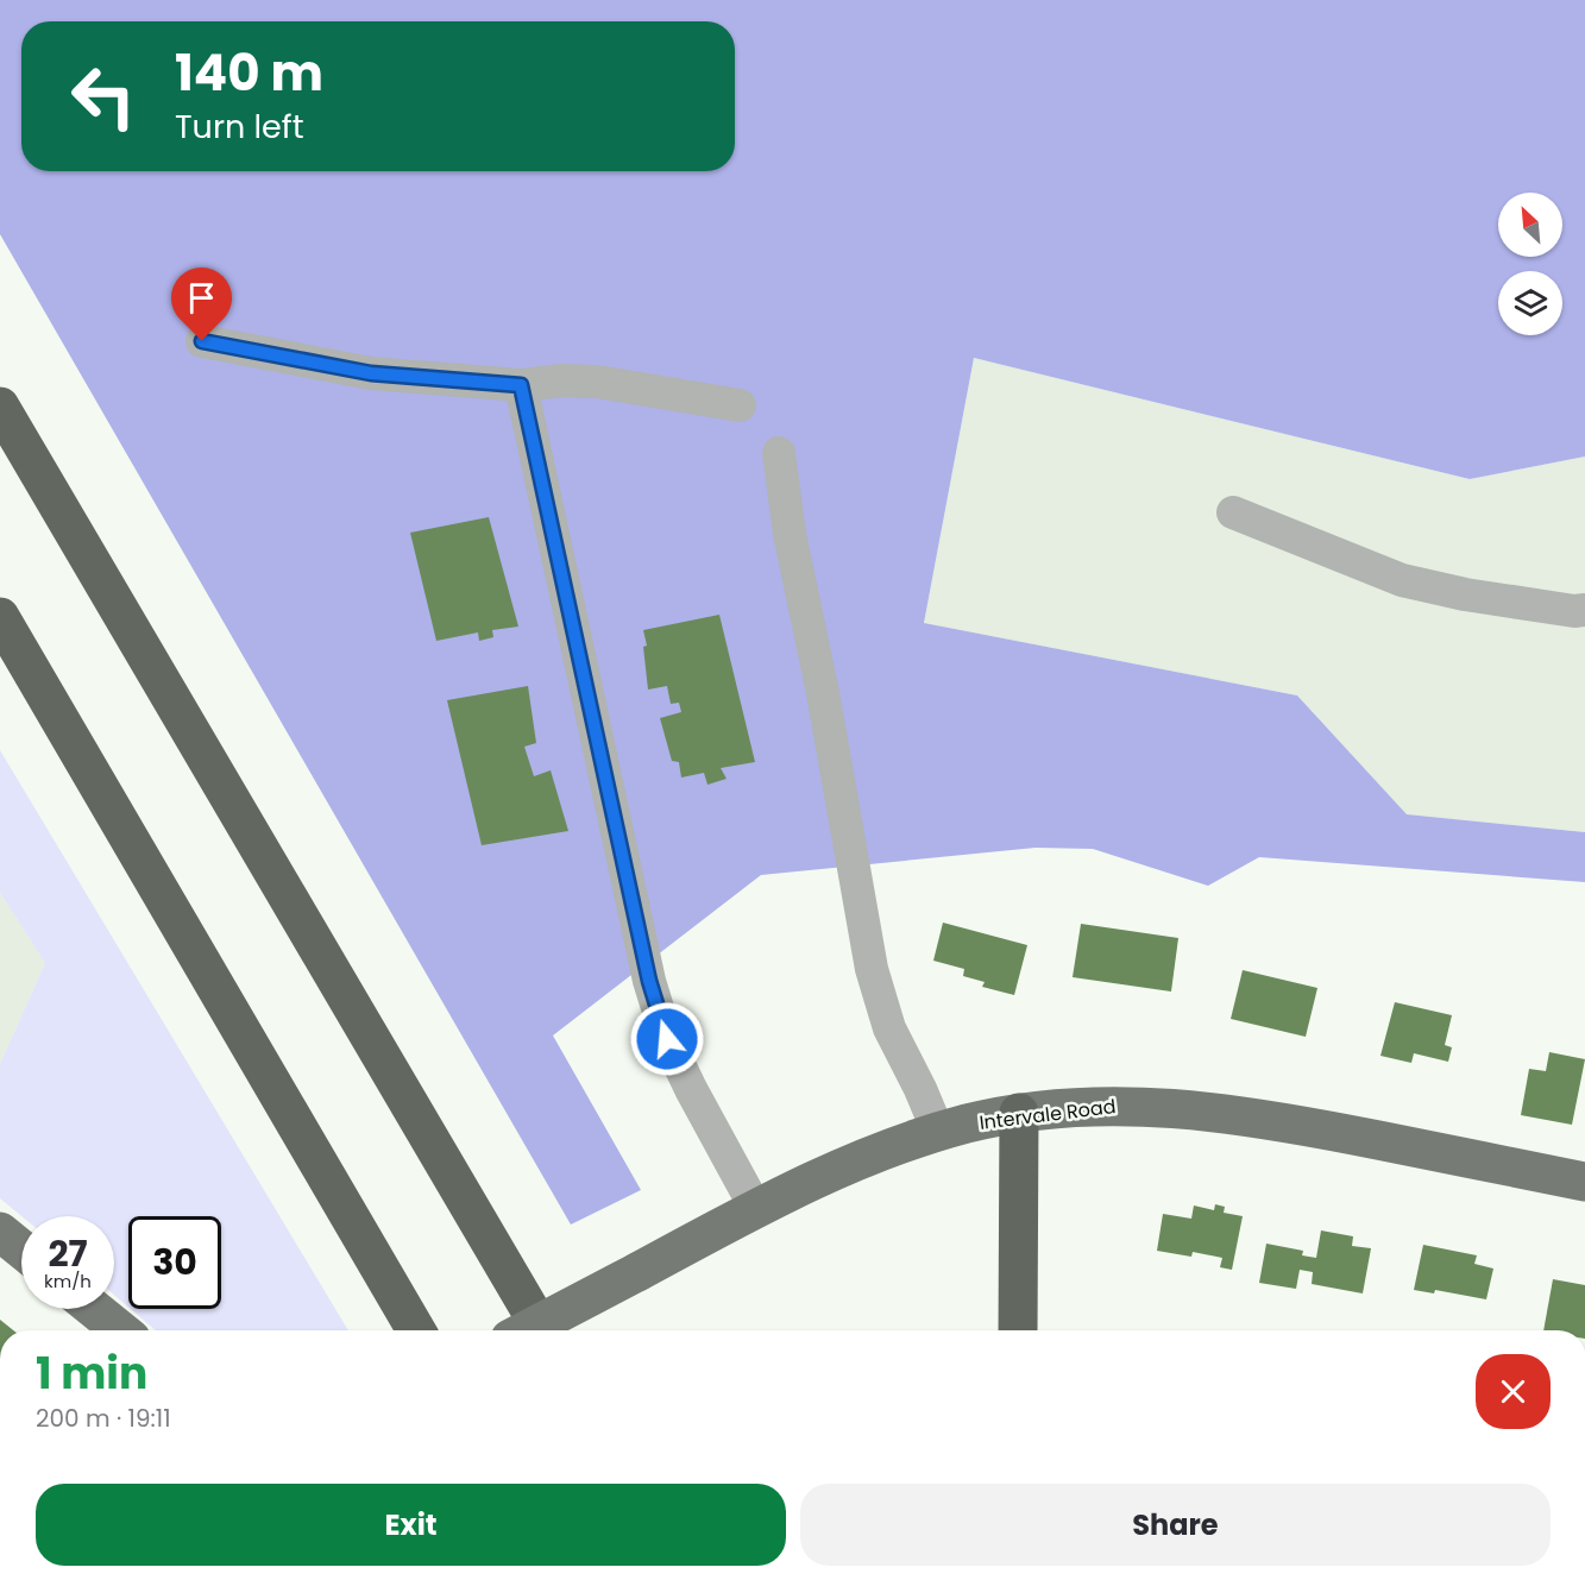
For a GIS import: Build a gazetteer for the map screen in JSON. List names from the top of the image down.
{
  "streets": {
    "main road": ["Intervale Road"]
  },
  "north": "top left",
  "page": {
    "turn": ["140 m", "Turn left"],
    "speed": "27 km/h",
    "limit": "30",
    "heading": ["1 min", "200 m · 19:11"],
    "buttons": ["Exit", "Share"]
  }
}
